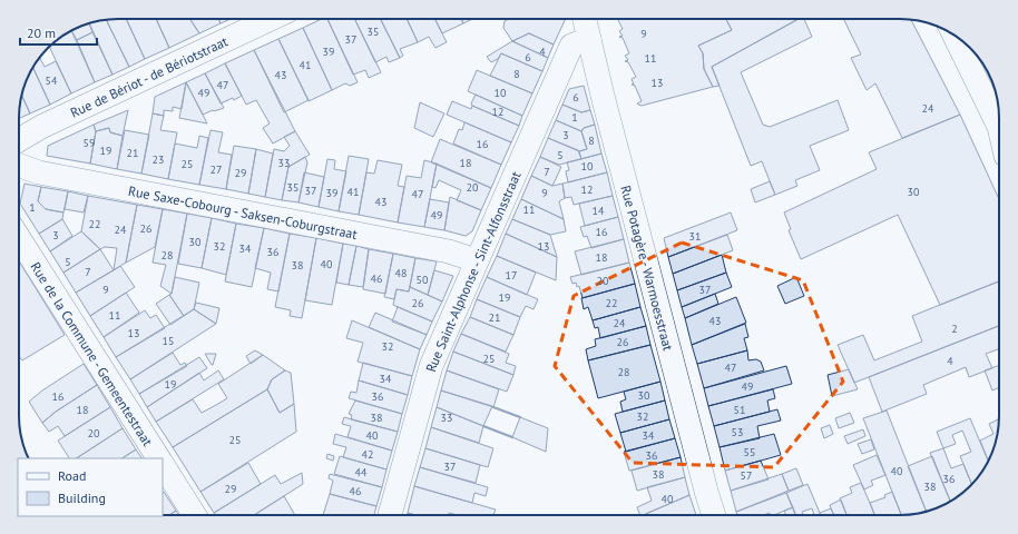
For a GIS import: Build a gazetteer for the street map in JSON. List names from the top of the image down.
{
  "streets": {
    "street": [
      "Rue de Bériot - de Bériotstraat",
      "Rue Saxe-Cobourg - Saksen-Coburgstraat",
      "Rue Potagère - Warmoesstraat",
      "Rue Saint-Alphonse - Sint-Alfonsstraat",
      "Rue de la Commune - Gemeentestraat"
    ]
  },
  "crossings": [
    ["Rue Saxe-Cobourg - Saksen-Coburgstraat", "Rue Saint-Alphonse - Sint-Alfonsstraat"],
    ["Rue Potagère - Warmoesstraat", "Rue Saint-Alphonse - Sint-Alfonsstraat"]
  ],
  "house_numbers": [
    "35",
    "9",
    "37",
    "39",
    "4",
    "6",
    "11",
    "41",
    "8",
    "43",
    "54",
    "13",
    "47",
    "49",
    "10",
    "6",
    "24",
    "12",
    "1",
    "3",
    "8",
    "59",
    "16",
    "19",
    "21",
    "5",
    "23",
    "33",
    "18",
    "25",
    "10",
    "27",
    "7",
    "29",
    "35",
    "20",
    "12",
    "37",
    "41",
    "30",
    "39",
    "9",
    "47",
    "43",
    "1",
    "11",
    "14",
    "49",
    "22",
    "26",
    "24",
    "16",
    "3",
    "31",
    "30",
    "32",
    "13",
    "34",
    "36",
    "28",
    "18",
    "5",
    "40",
    "38",
    "7",
    "48",
    "17",
    "46",
    "50",
    "20",
    "9",
    "37",
    "19",
    "26",
    "22",
    "11",
    "21",
    "43",
    "24",
    "2",
    "13",
    "15",
    "26",
    "32",
    "25",
    "4",
    "47",
    "28",
    "34",
    "19",
    "49",
    "30",
    "16",
    "36",
    "18",
    "51",
    "32",
    "38",
    "33",
    "53",
    "20",
    "40",
    "34",
    "25",
    "55",
    "42",
    "36",
    "37",
    "40",
    "44",
    "38",
    "57",
    "36",
    "38",
    "29",
    "46",
    "40"
  ],
  "legend": ["Road", "Building"],
  "scale_bar": "20 m"
}
